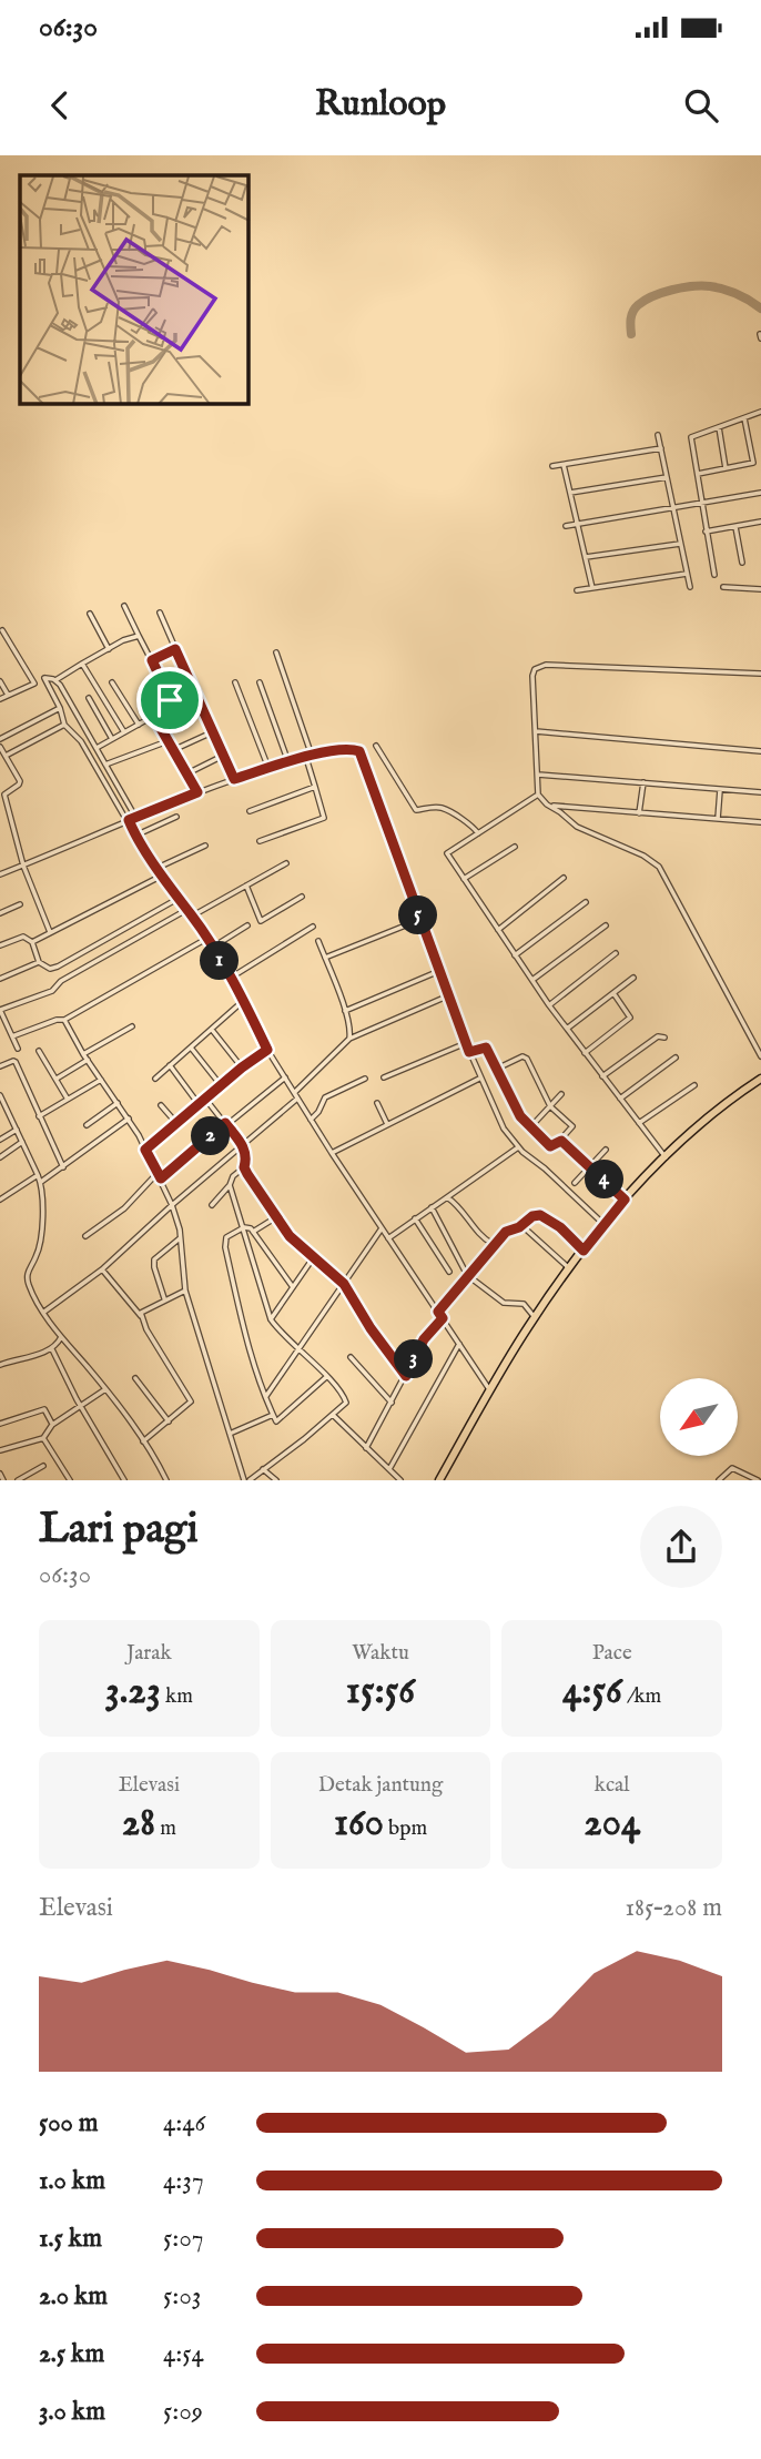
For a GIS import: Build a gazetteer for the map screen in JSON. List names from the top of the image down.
{
  "north": "bottom left",
  "page": {
    "status": "06:30",
    "header": "Runloop",
    "pins": [
      "5",
      "1",
      "2",
      "4",
      "3"
    ],
    "heading": ["Lari pagi", "06:30"],
    "stats": [
      ["Jarak", "3.23 km"],
      ["Waktu", "15:56"],
      ["Pace", "4:56 /km"],
      ["Elevasi", "28 m"],
      ["Detak jantung", "160 bpm"],
      ["kcal", "204"]
    ],
    "chart": ["Elevasi", "185–208 m"],
    "list": [
      {
        "name": "500 m",
        "note": "4:46"
      },
      {
        "name": "1.0 km",
        "note": "4:37"
      },
      {
        "name": "1.5 km",
        "note": "5:07"
      },
      {
        "name": "2.0 km",
        "note": "5:03"
      },
      {
        "name": "2.5 km",
        "note": "4:54"
      },
      {
        "name": "3.0 km",
        "note": "5:09"
      }
    ]
  }
}
